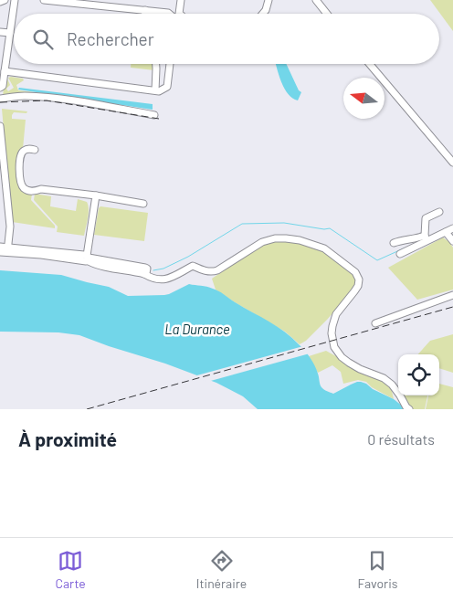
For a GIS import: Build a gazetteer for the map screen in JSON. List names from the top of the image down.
{
  "water": ["La Durance"],
  "north": "left",
  "page": {
    "search": "Rechercher",
    "heading": ["À proximité", "0 résultats"],
    "nav": ["Carte", "Itinéraire", "Favoris"]
  }
}
